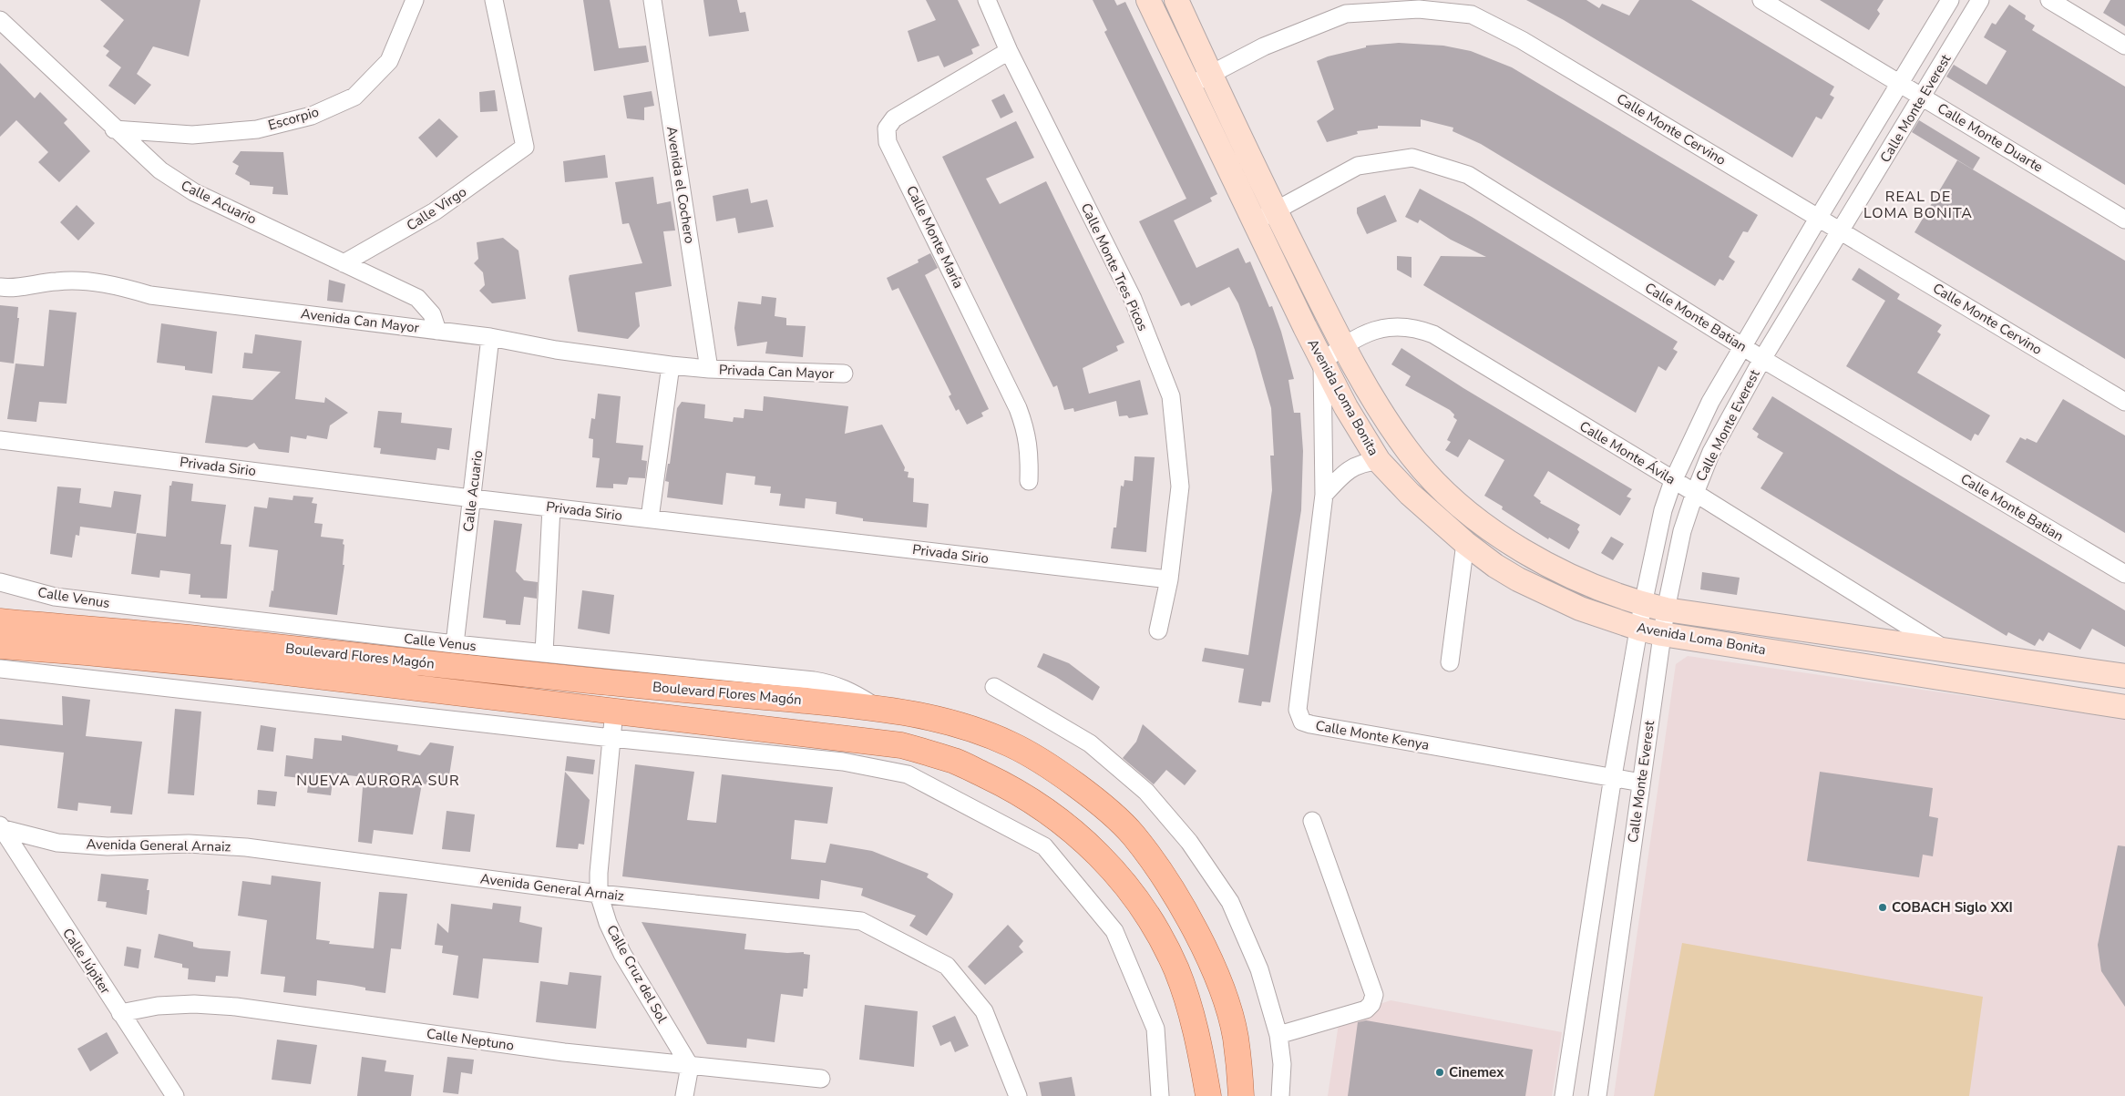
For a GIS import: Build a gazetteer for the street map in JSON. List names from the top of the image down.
{
  "streets": {
    "main road": ["Avenida Loma Bonita", "Boulevard Flores Magón"],
    "street": [
      "Calle Monte Everest",
      "Escorpio",
      "Calle Monte Cervino",
      "Calle Monte Duarte",
      "Avenida el Cochero",
      "Calle Acuario",
      "Calle Virgo",
      "Calle Monte María",
      "Calle Monte Tres Picos",
      "Calle Monte Batian",
      "Avenida Can Mayor",
      "Privada Can Mayor",
      "Calle Monte Ávila",
      "Privada Sirio",
      "Calle Venus",
      "Calle Monte Kenya",
      "Avenida General Arnaiz",
      "Calle Júpiter",
      "Calle Cruz del Sol",
      "Calle Neptuno"
    ]
  },
  "crossings": [
    ["Calle Monte Everest", "Calle Monte Cervino"],
    ["Calle Monte Everest", "Calle Monte Duarte"],
    ["Calle Monte Everest", "Calle Monte Batian"],
    ["Calle Monte Everest", "Avenida Loma Bonita"],
    ["Calle Monte Everest", "Calle Monte Ávila"],
    ["Calle Monte Everest", "Calle Monte Kenya"],
    ["Escorpio", "Calle Acuario"],
    ["Calle Monte Cervino", "Avenida Loma Bonita"],
    ["Avenida el Cochero", "Avenida Can Mayor"],
    ["Avenida el Cochero", "Privada Can Mayor"],
    ["Calle Acuario", "Calle Virgo"],
    ["Calle Acuario", "Avenida Can Mayor"],
    ["Calle Acuario", "Privada Sirio"],
    ["Calle Acuario", "Calle Venus"],
    ["Calle Monte María", "Calle Monte Tres Picos"],
    ["Calle Monte Tres Picos", "Privada Sirio"],
    ["Calle Monte Batian", "Avenida Loma Bonita"],
    ["Avenida Can Mayor", "Privada Can Mayor"],
    ["Avenida Loma Bonita", "Calle Monte Ávila"],
    ["Avenida Loma Bonita", "Calle Monte Kenya"],
    ["Calle Monte Ávila", "Calle Monte Kenya"],
    ["Calle Venus", "Boulevard Flores Magón"],
    ["Boulevard Flores Magón", "Calle Cruz del Sol"],
    ["Avenida General Arnaiz", "Calle Júpiter"],
    ["Avenida General Arnaiz", "Calle Cruz del Sol"],
    ["Calle Júpiter", "Calle Neptuno"],
    ["Calle Cruz del Sol", "Calle Neptuno"]
  ],
  "districts": ["REAL DE LOMA BONITA", "NUEVA AURORA SUR"],
  "places": ["COBACH Siglo XXI", "Cinemex"]
}
